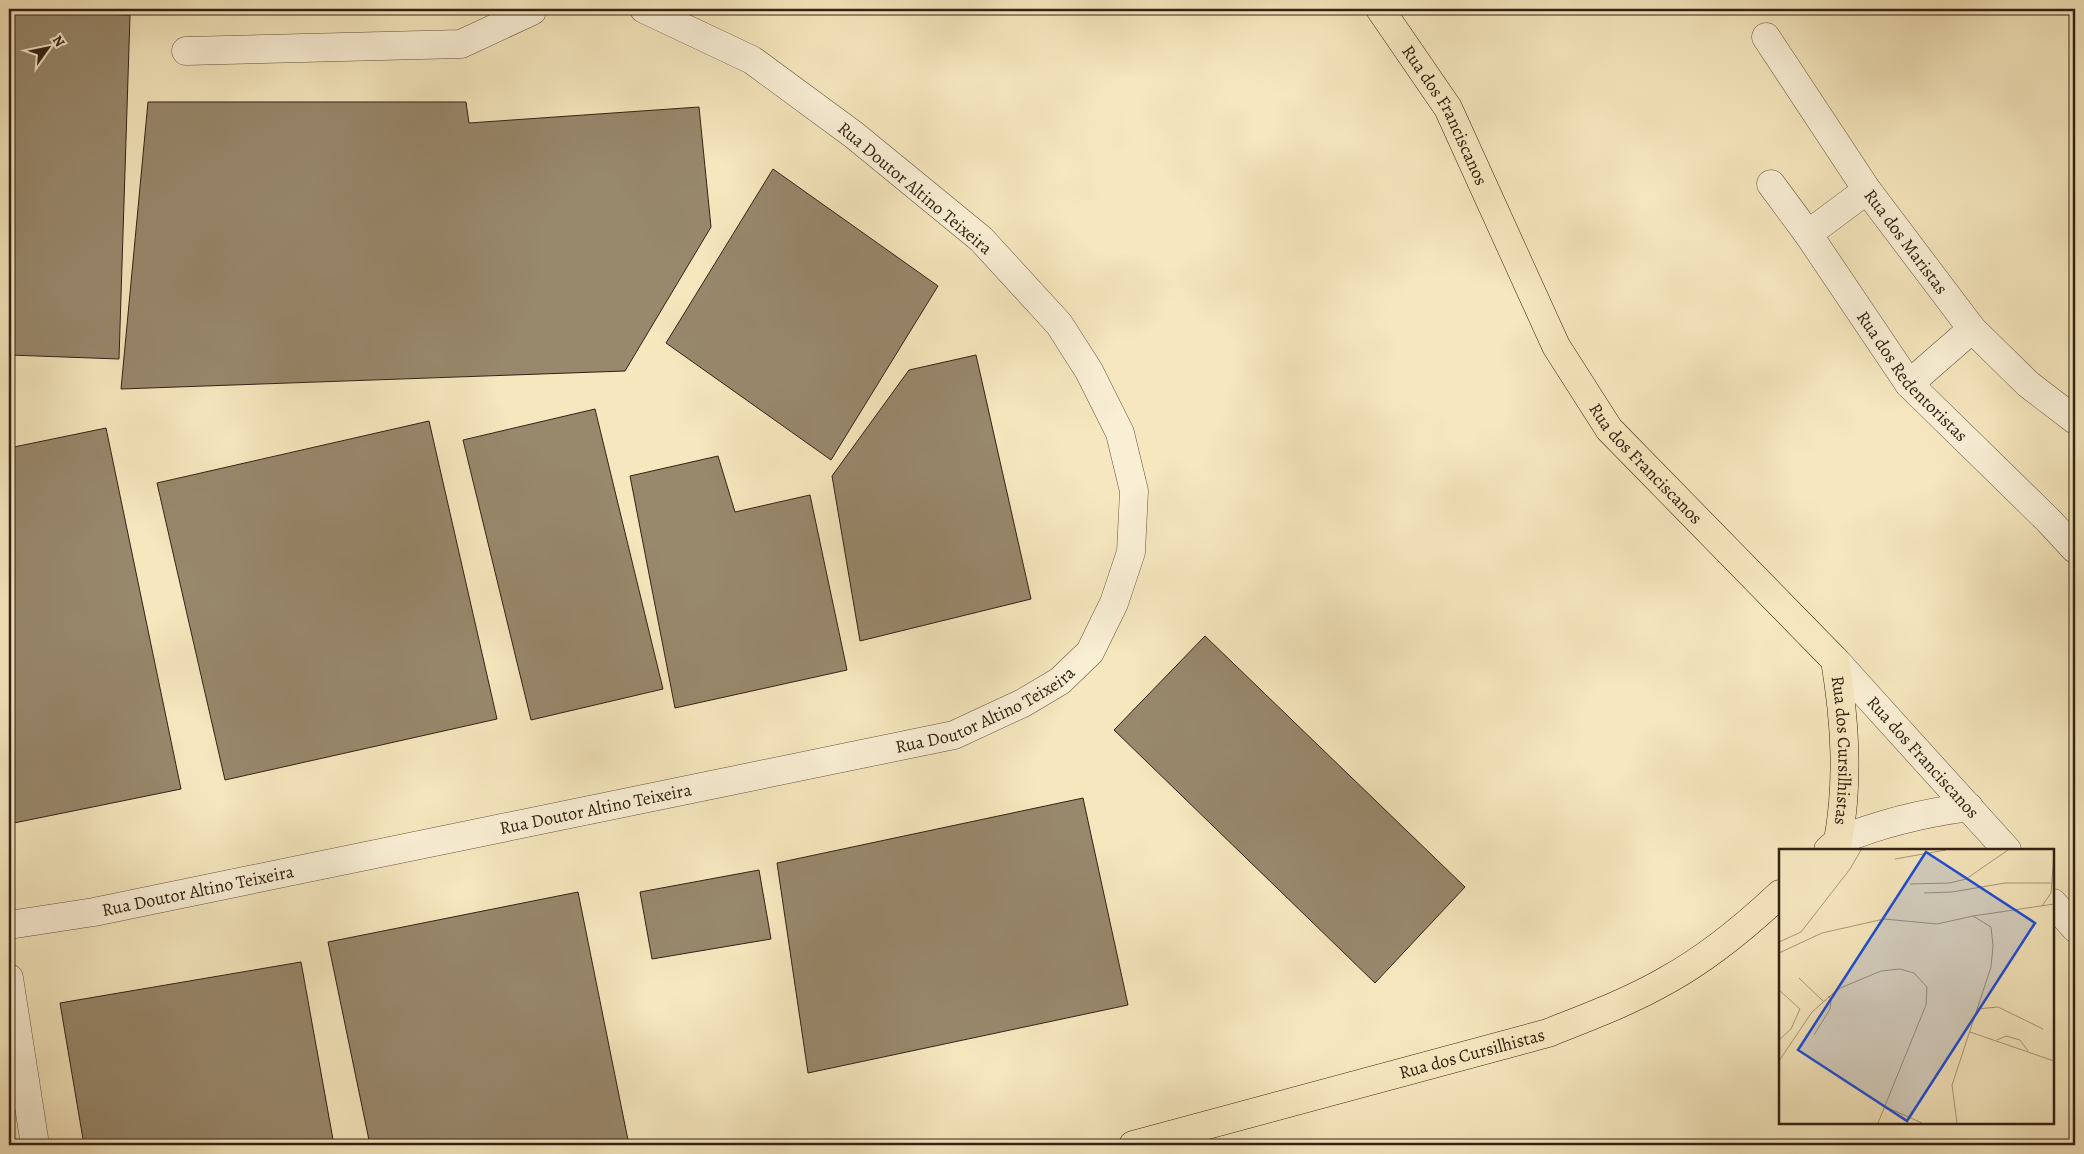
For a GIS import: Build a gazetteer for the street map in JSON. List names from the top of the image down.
{
  "streets": {
    "main road": ["Rua dos Franciscanos", "Rua dos Cursilhistas"],
    "street": ["Rua Doutor Altino Teixeira", "Rua dos Maristas", "Rua dos Redentoristas"]
  },
  "crossings": [
    ["Rua dos Franciscanos", "Rua dos Cursilhistas"]
  ],
  "north": "top right"
}
